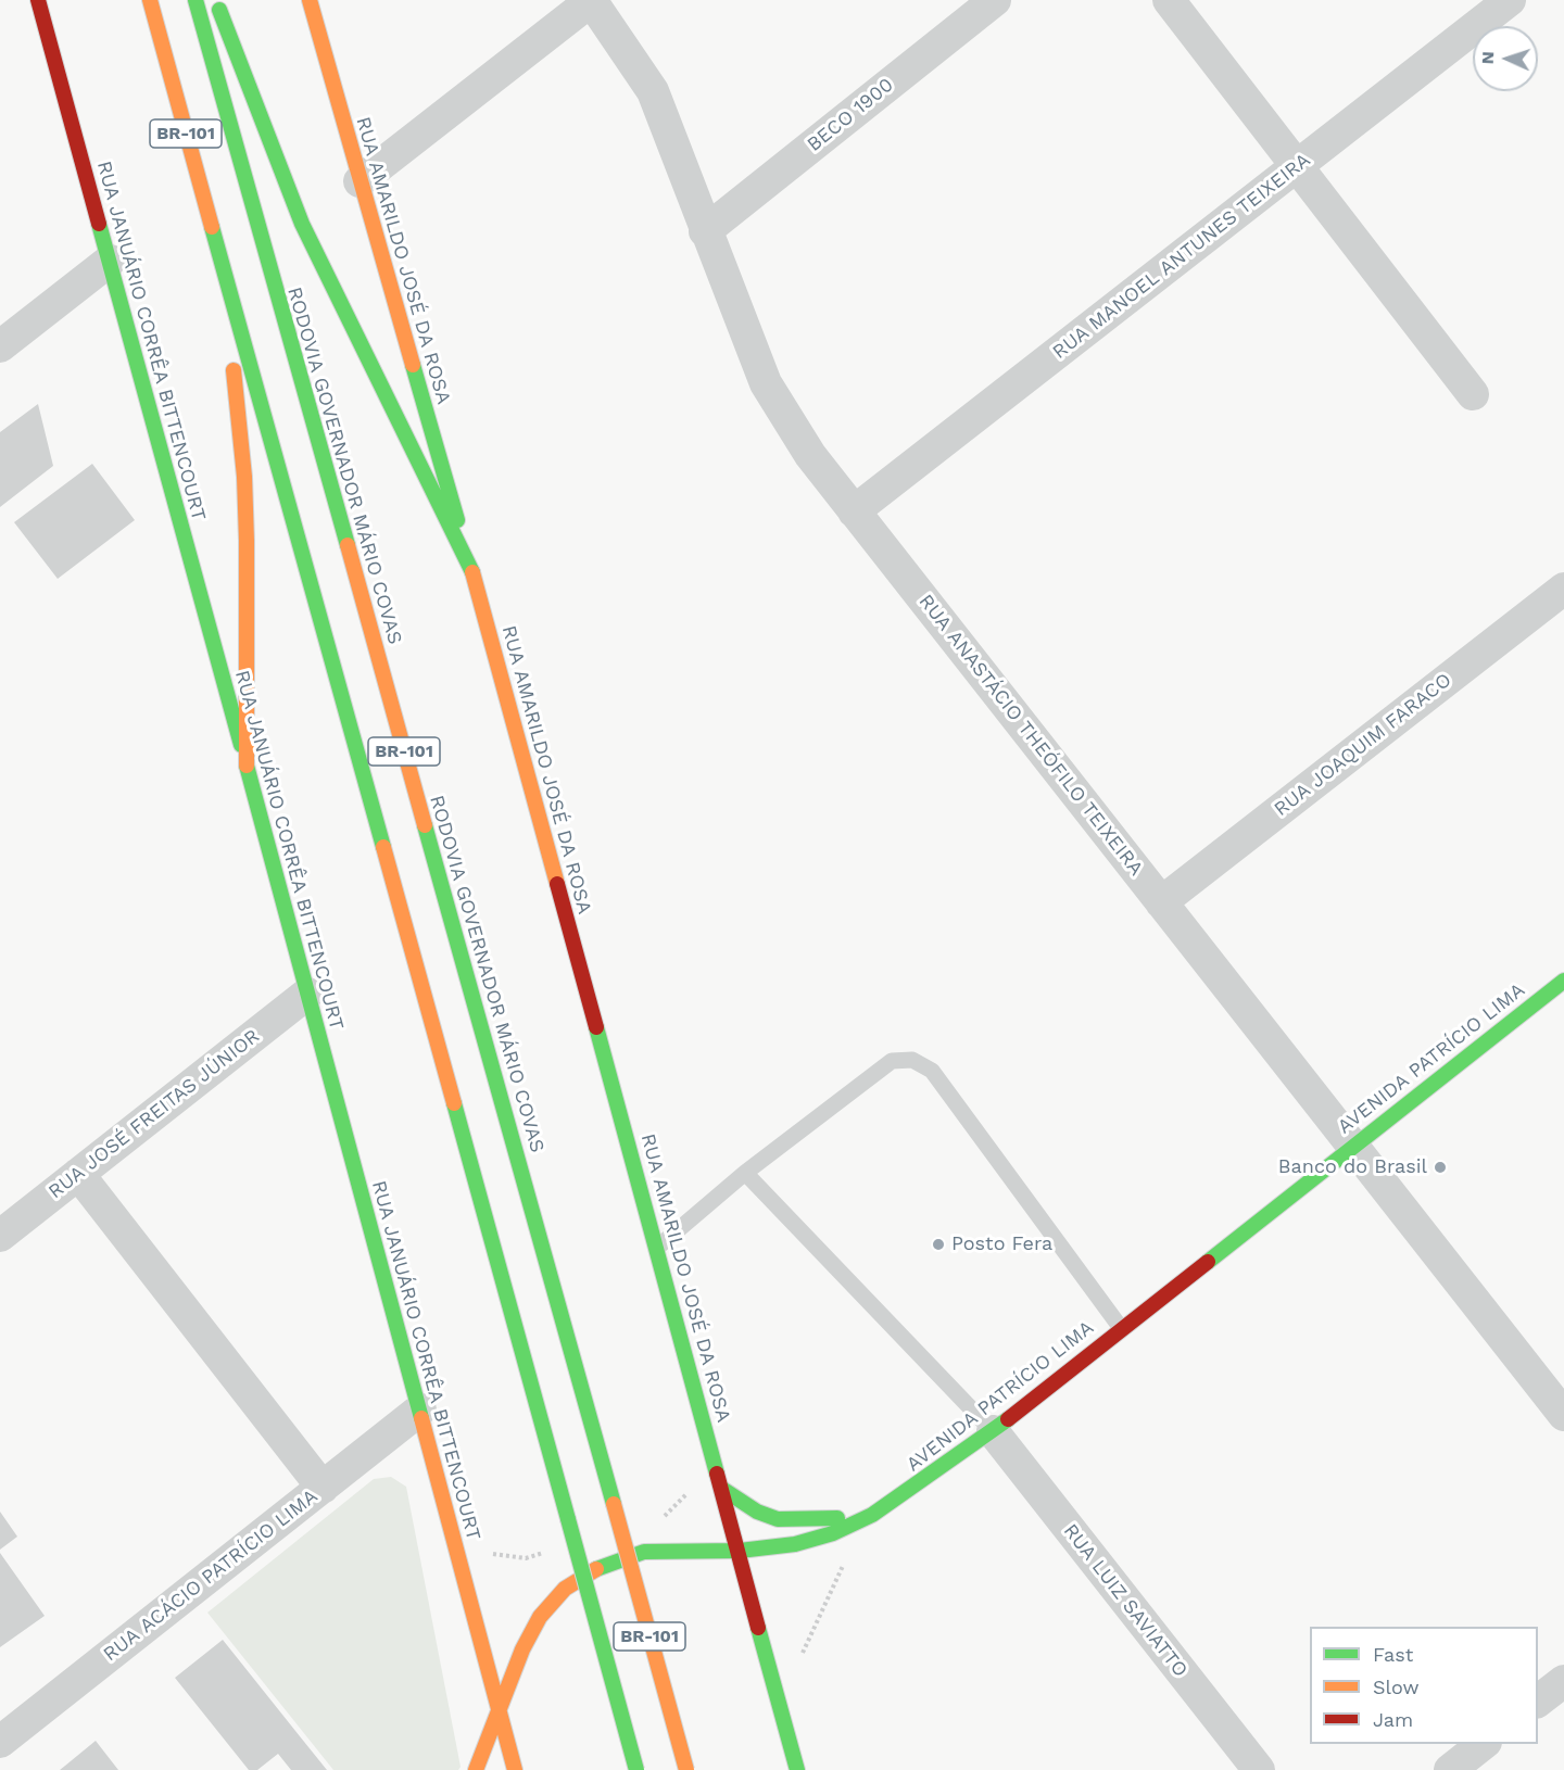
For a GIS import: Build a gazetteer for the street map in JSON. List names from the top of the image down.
{
  "streets": {
    "main road": [
      "BR-101",
      "RUA AMARILDO JOSÉ DA ROSA",
      "RUA JANUÁRIO CORRÊA BITTENCOURT",
      "RODOVIA GOVERNADOR MÁRIO COVAS",
      "AVENIDA PATRÍCIO LIMA"
    ],
    "street": [
      "BECO 1900",
      "RUA MANOEL ANTUNES TEIXEIRA",
      "RUA ANASTÁCIO THEÓFILO TEIXEIRA",
      "RUA JOAQUIM FARACO",
      "RUA JOSÉ FREITAS JÚNIOR",
      "RUA ACÁCIO PATRÍCIO LIMA",
      "RUA LUIZ SAVIATTO"
    ]
  },
  "crossings": [
    ["BECO 1900", "RUA ANASTÁCIO THEÓFILO TEIXEIRA"],
    ["RUA MANOEL ANTUNES TEIXEIRA", "RUA ANASTÁCIO THEÓFILO TEIXEIRA"],
    ["RUA AMARILDO JOSÉ DA ROSA", "AVENIDA PATRÍCIO LIMA"],
    ["RUA JANUÁRIO CORRÊA BITTENCOURT", "AVENIDA PATRÍCIO LIMA"],
    ["RUA JANUÁRIO CORRÊA BITTENCOURT", "RUA JOSÉ FREITAS JÚNIOR"],
    ["RUA JANUÁRIO CORRÊA BITTENCOURT", "RUA ACÁCIO PATRÍCIO LIMA"],
    ["RUA ANASTÁCIO THEÓFILO TEIXEIRA", "RUA JOAQUIM FARACO"],
    ["RUA ANASTÁCIO THEÓFILO TEIXEIRA", "AVENIDA PATRÍCIO LIMA"],
    ["AVENIDA PATRÍCIO LIMA", "RUA LUIZ SAVIATTO"]
  ],
  "places": ["Banco do Brasil", "Posto Fera"],
  "legend": ["Fast", "Slow", "Jam"],
  "north": "left"
}
